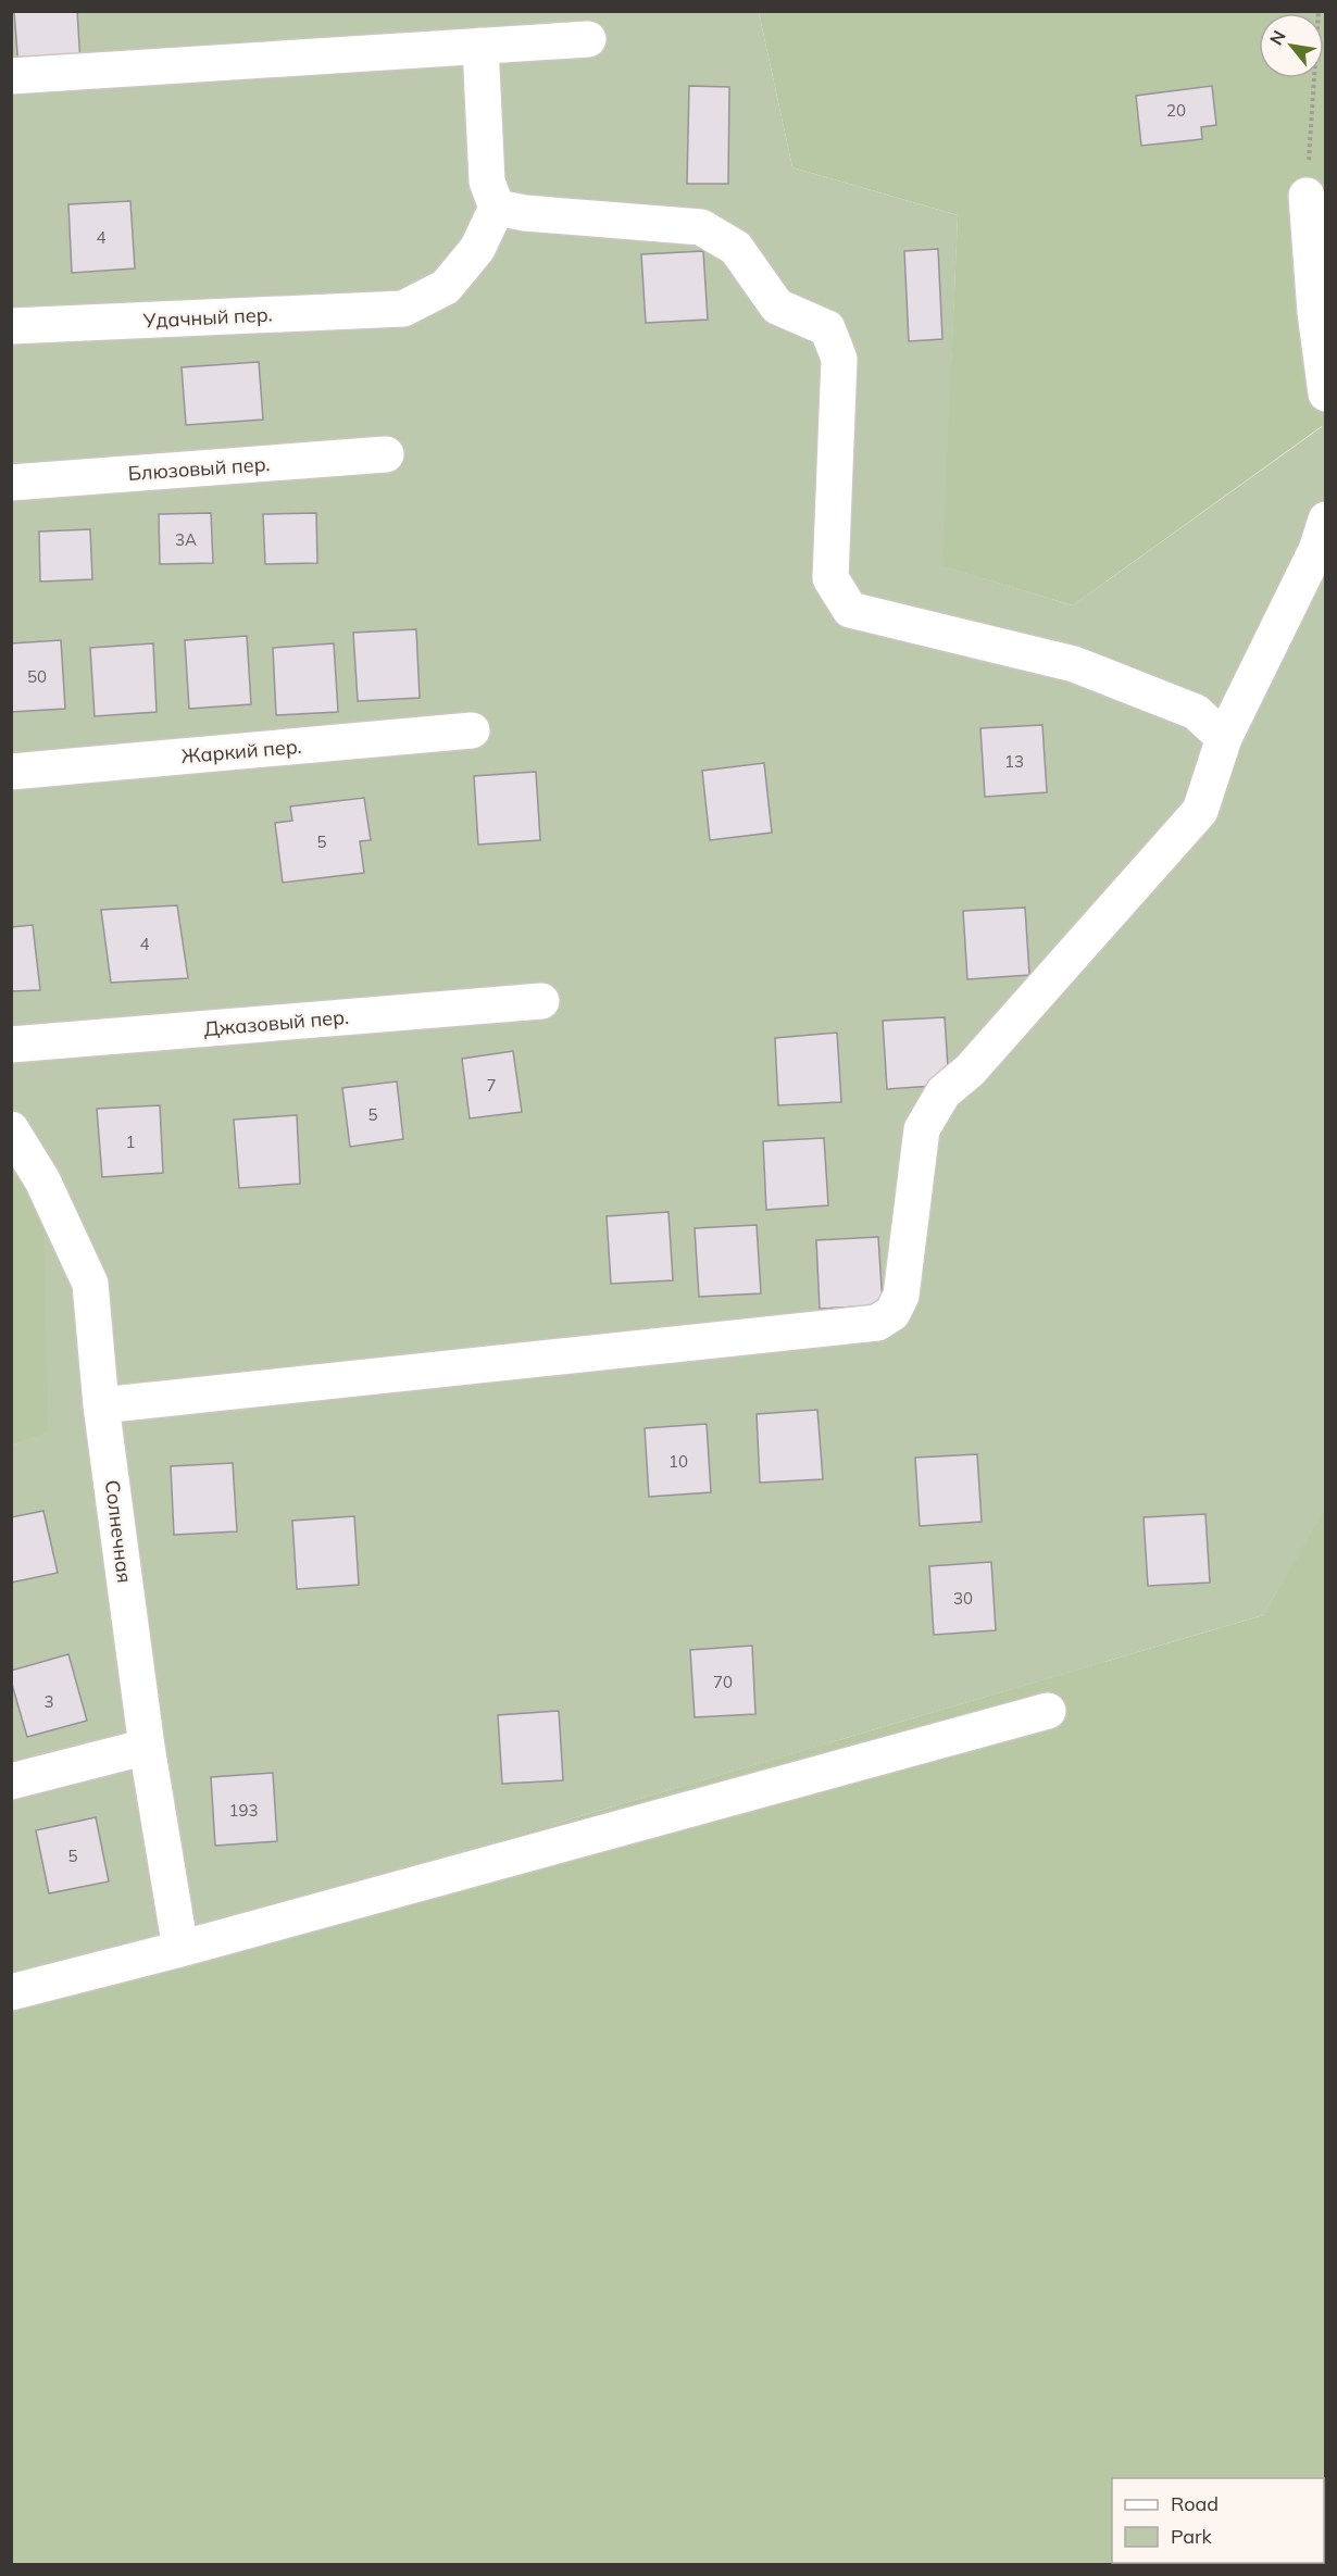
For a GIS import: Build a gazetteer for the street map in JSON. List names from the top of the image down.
{
  "streets": {
    "street": [
      "Удачный пер.",
      "Блюзовый пер.",
      "Жаркий пер.",
      "Джазовый пер.",
      "Солнечная"
    ]
  },
  "house_numbers": [
    "20",
    "4",
    "3А",
    "50",
    "13",
    "5",
    "4",
    "7",
    "5",
    "1",
    "10",
    "30",
    "70",
    "3",
    "193",
    "5"
  ],
  "legend": ["Road", "Park"],
  "north": "top left"
}
